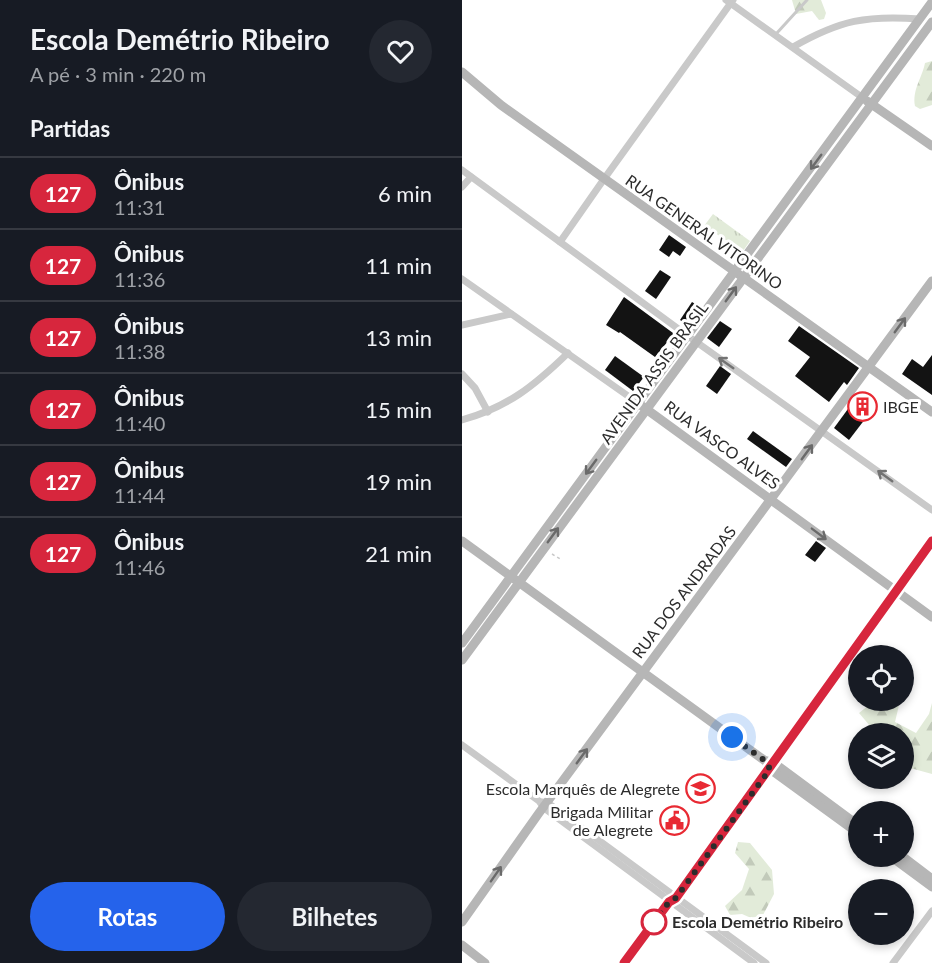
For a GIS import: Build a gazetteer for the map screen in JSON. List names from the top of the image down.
{
  "streets": {
    "street": [
      "RUA GENERAL VITORINO",
      "AVENIDA ASSIS BRASIL",
      "RUA VASCO ALVES",
      "RUA DOS ANDRADAS"
    ]
  },
  "crossings": [
    ["RUA GENERAL VITORINO", "AVENIDA ASSIS BRASIL"],
    ["RUA GENERAL VITORINO", "RUA DOS ANDRADAS"],
    ["AVENIDA ASSIS BRASIL", "RUA VASCO ALVES"],
    ["RUA VASCO ALVES", "RUA DOS ANDRADAS"]
  ],
  "one_way": ["RUA DOS ANDRADAS"],
  "places": {
    "building": ["IBGE"],
    "school or university": ["Escola Marquês de Alegrete"],
    "public building": ["Brigada Militar de Alegrete"],
    "other": ["Escola Demétrio Ribeiro"]
  },
  "lines": ["bus line 127"],
  "page": {
    "heading": [
      ["Escola Demétrio Ribeiro", "A pé · 3 min · 220 m"],
      "Partidas"
    ],
    "list": [
      {
        "mark": "127",
        "name": "Ônibus",
        "note": "11:31",
        "value": "6 min"
      },
      {
        "mark": "127",
        "name": "Ônibus",
        "note": "11:36",
        "value": "11 min"
      },
      {
        "mark": "127",
        "name": "Ônibus",
        "note": "11:38",
        "value": "13 min"
      },
      {
        "mark": "127",
        "name": "Ônibus",
        "note": "11:40",
        "value": "15 min"
      },
      {
        "mark": "127",
        "name": "Ônibus",
        "note": "11:44",
        "value": "19 min"
      },
      {
        "mark": "127",
        "name": "Ônibus",
        "note": "11:46",
        "value": "21 min"
      }
    ],
    "map_buttons": ["+", "−"],
    "buttons": ["Rotas", "Bilhetes"]
  }
}
